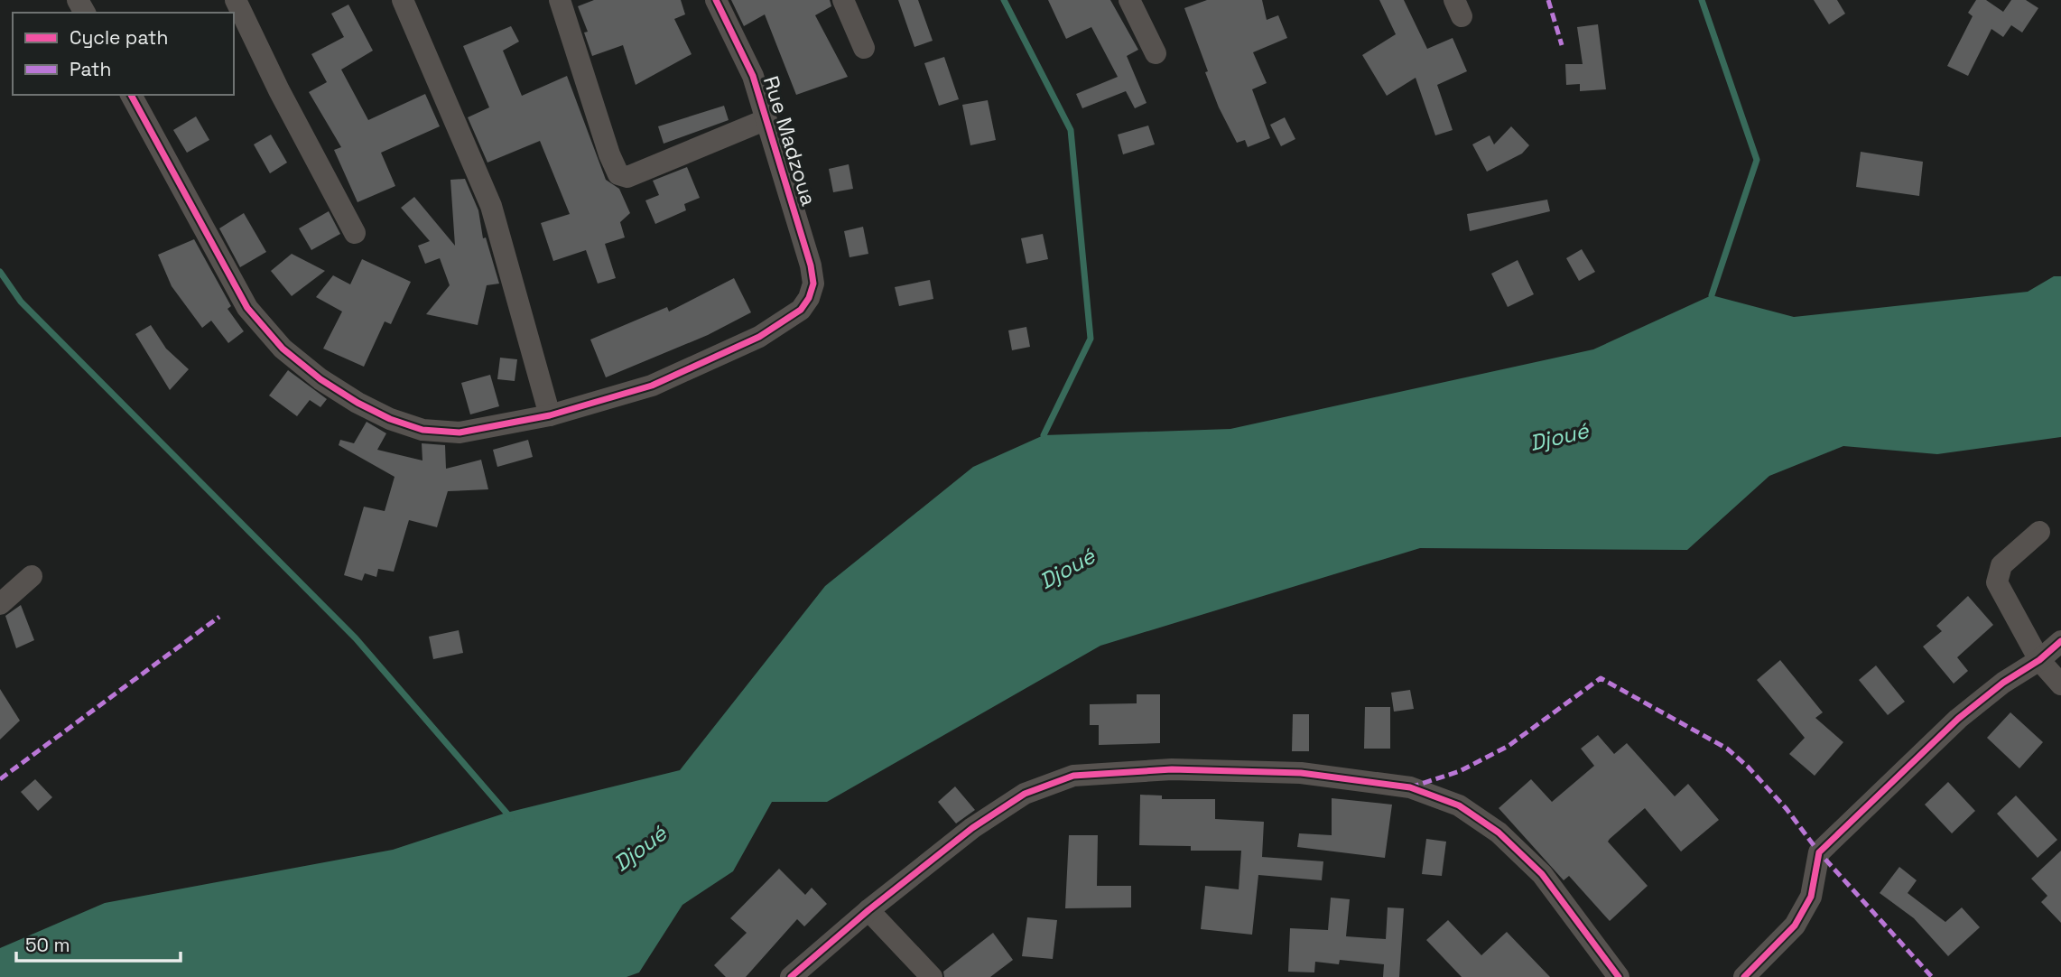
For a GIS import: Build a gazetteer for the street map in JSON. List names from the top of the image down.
{
  "streets": {
    "street": ["Rue Madzoua"]
  },
  "water": ["Djoué"],
  "legend": ["Cycle path", "Path"],
  "scale_bar": "50 m"
}
